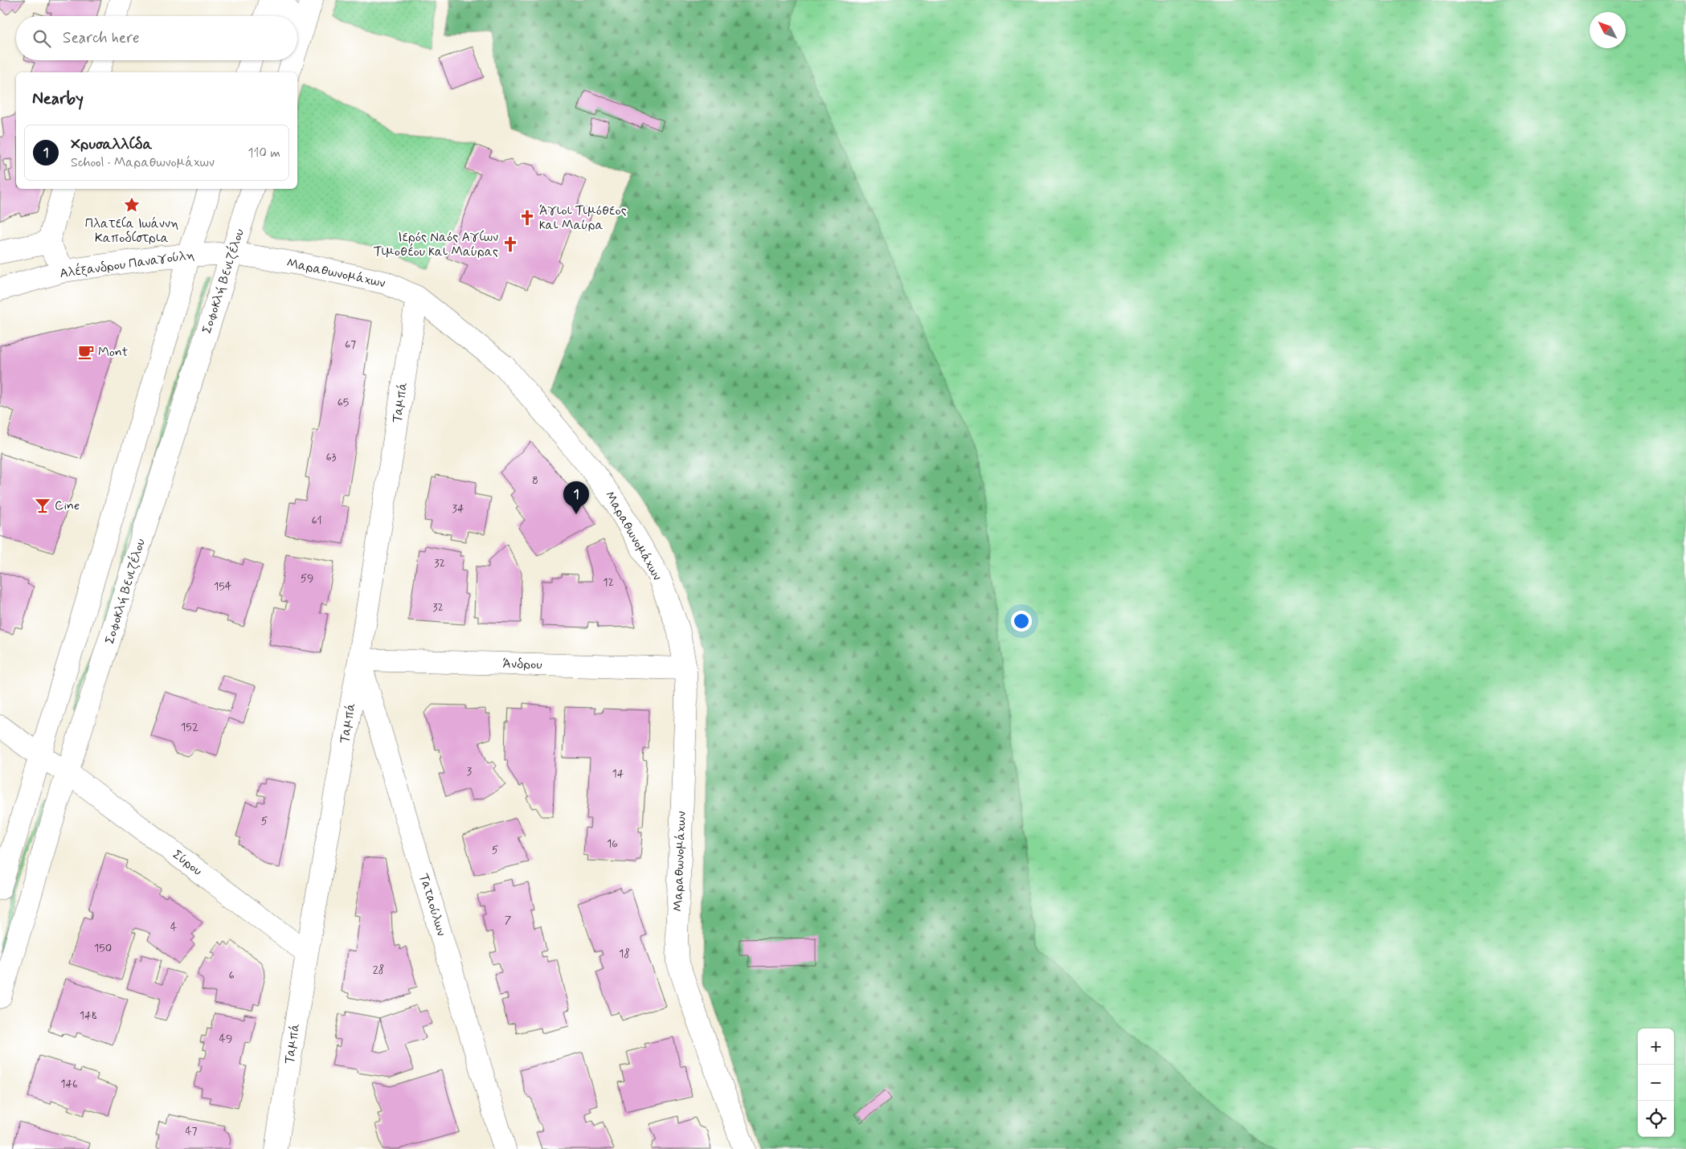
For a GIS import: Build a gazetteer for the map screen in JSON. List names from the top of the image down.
{
  "streets": {
    "street": [
      "Αλέξανδρου Παναγούλη",
      "Μαραθωνομάχων",
      "Σοφοκλή Βενιζέλου",
      "Ταμπά",
      "Άνδρου",
      "Σύρου",
      "Ταταούλων"
    ]
  },
  "crossings": [
    ["Αλέξανδρου Παναγούλη", "Μαραθωνομάχων"],
    ["Αλέξανδρου Παναγούλη", "Σοφοκλή Βενιζέλου"],
    ["Μαραθωνομάχων", "Σοφοκλή Βενιζέλου"],
    ["Μαραθωνομάχων", "Ταμπά"],
    ["Μαραθωνομάχων", "Άνδρου"],
    ["Σοφοκλή Βενιζέλου", "Σύρου"],
    ["Ταμπά", "Άνδρου"],
    ["Ταμπά", "Σύρου"],
    ["Ταμπά", "Ταταούλων"],
    ["Άνδρου", "Ταταούλων"]
  ],
  "places": {
    "place": ["Πλατεία Ιωάννη Καποδίστρια"],
    "church": ["Άγιοι Τιμόθεος και Μαύρα", "Ιερός Ναός Αγίων Τιμοθέου και Μαύρας"],
    "cafe": ["Mont"],
    "bar": ["Cine"]
  },
  "house_numbers": [
    "67",
    "65",
    "63",
    "8",
    "34",
    "61",
    "32",
    "59",
    "12",
    "154",
    "32",
    "152",
    "3",
    "14",
    "5",
    "16",
    "5",
    "7",
    "4",
    "150",
    "18",
    "28",
    "6",
    "148",
    "49",
    "146",
    "47"
  ],
  "north": "top left",
  "page": {
    "search": "Search here",
    "heading": "Nearby",
    "list": [
      {
        "mark": "1",
        "name": "Χρυσαλλίδα",
        "note": "School · Μαραθωνομάχων",
        "value": "110 m"
      }
    ],
    "pins": "1",
    "map_buttons": ["+", "−"]
  }
}
